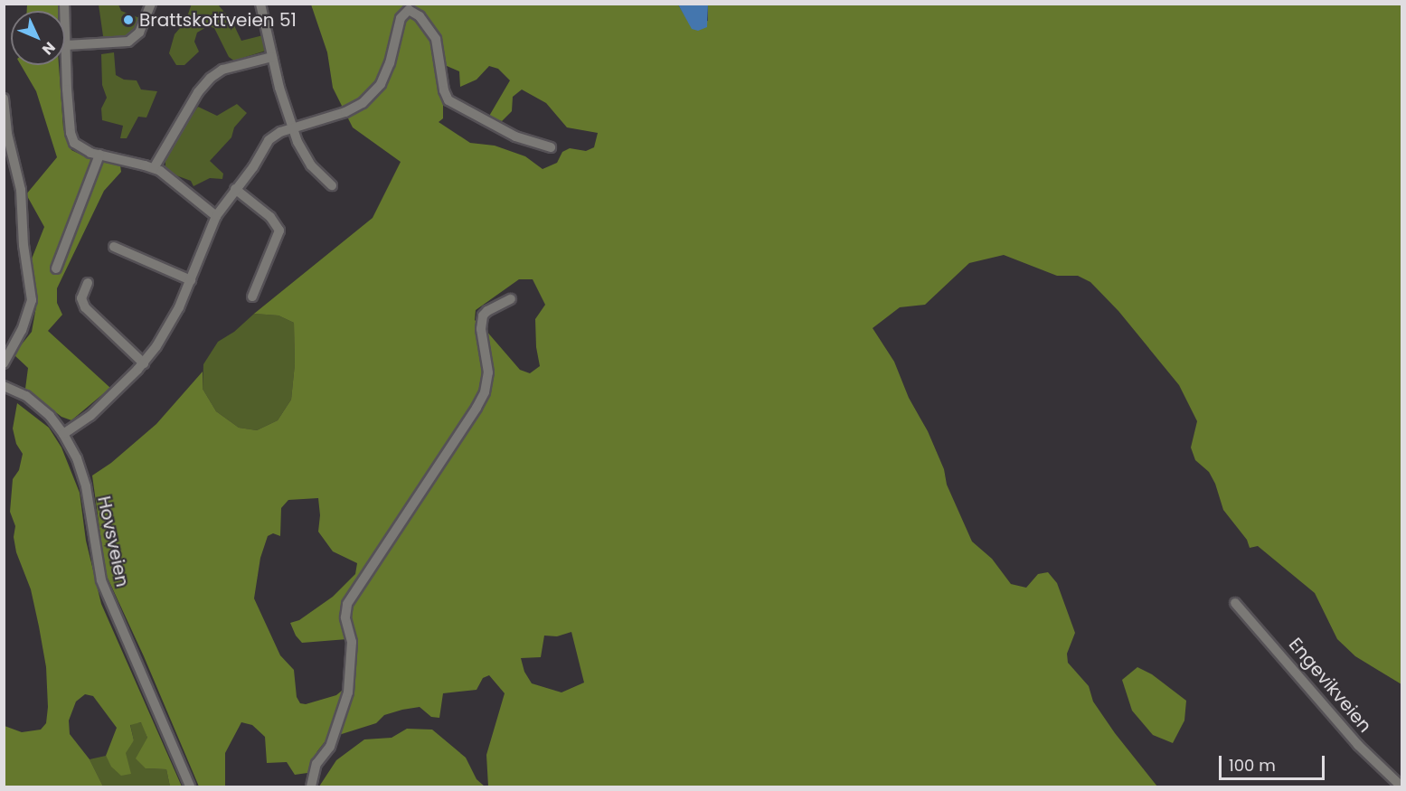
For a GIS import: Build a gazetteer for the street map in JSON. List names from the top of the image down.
{
  "streets": {
    "street": ["Hovsveien", "Engevikveien"]
  },
  "places": ["Brattskottveien 51"],
  "scale_bar": "100 m",
  "north": "bottom right"
}
